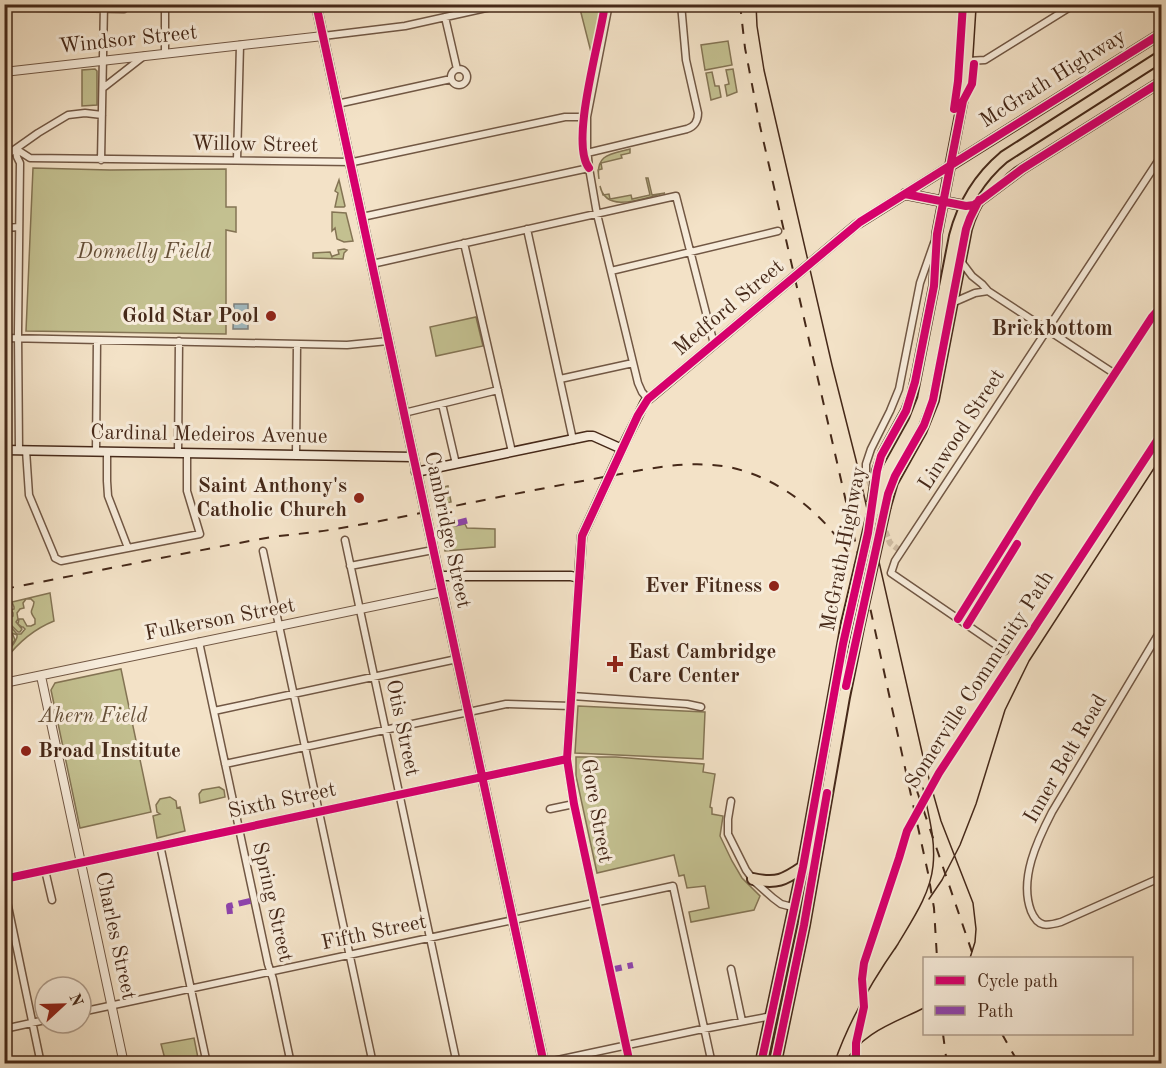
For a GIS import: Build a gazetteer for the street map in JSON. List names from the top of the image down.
{
  "streets": {
    "highway": ["McGrath Highway"],
    "main road": [
      "Medford Street",
      "Cardinal Medeiros Avenue",
      "Cambridge Street",
      "Gore Street"
    ],
    "street": [
      "Windsor Street",
      "Willow Street",
      "Linwood Street",
      "Fulkerson Street",
      "Otis Street",
      "Inner Belt Road",
      "Sixth Street",
      "Spring Street",
      "Fifth Street",
      "Charles Street"
    ],
    "cycle path": ["Somerville Community Path"]
  },
  "crossings": [
    ["Windsor Street", "Cambridge Street"],
    ["McGrath Highway", "Medford Street"],
    ["Willow Street", "Cambridge Street"],
    ["Medford Street", "Gore Street"],
    ["Cardinal Medeiros Avenue", "Cambridge Street"],
    ["Cambridge Street", "Fulkerson Street"],
    ["Cambridge Street", "Sixth Street"],
    ["Cambridge Street", "Fifth Street"],
    ["Fulkerson Street", "Otis Street"],
    ["Fulkerson Street", "Spring Street"],
    ["Fulkerson Street", "Charles Street"],
    ["Otis Street", "Sixth Street"],
    ["Otis Street", "Fifth Street"],
    ["Sixth Street", "Gore Street"],
    ["Sixth Street", "Spring Street"],
    ["Sixth Street", "Charles Street"],
    ["Gore Street", "Fifth Street"],
    ["Spring Street", "Fifth Street"],
    ["Fifth Street", "Charles Street"]
  ],
  "districts": ["Brickbottom"],
  "parks": ["Donnelly Field", "Ahern Field"],
  "places": {
    "other": [
      "Gold Star Pool",
      "Saint Anthony's Catholic Church",
      "Ever Fitness",
      "Broad Institute"
    ],
    "health": ["East Cambridge Care Center"]
  },
  "legend": ["Cycle path", "Path"],
  "north": "right"
}
